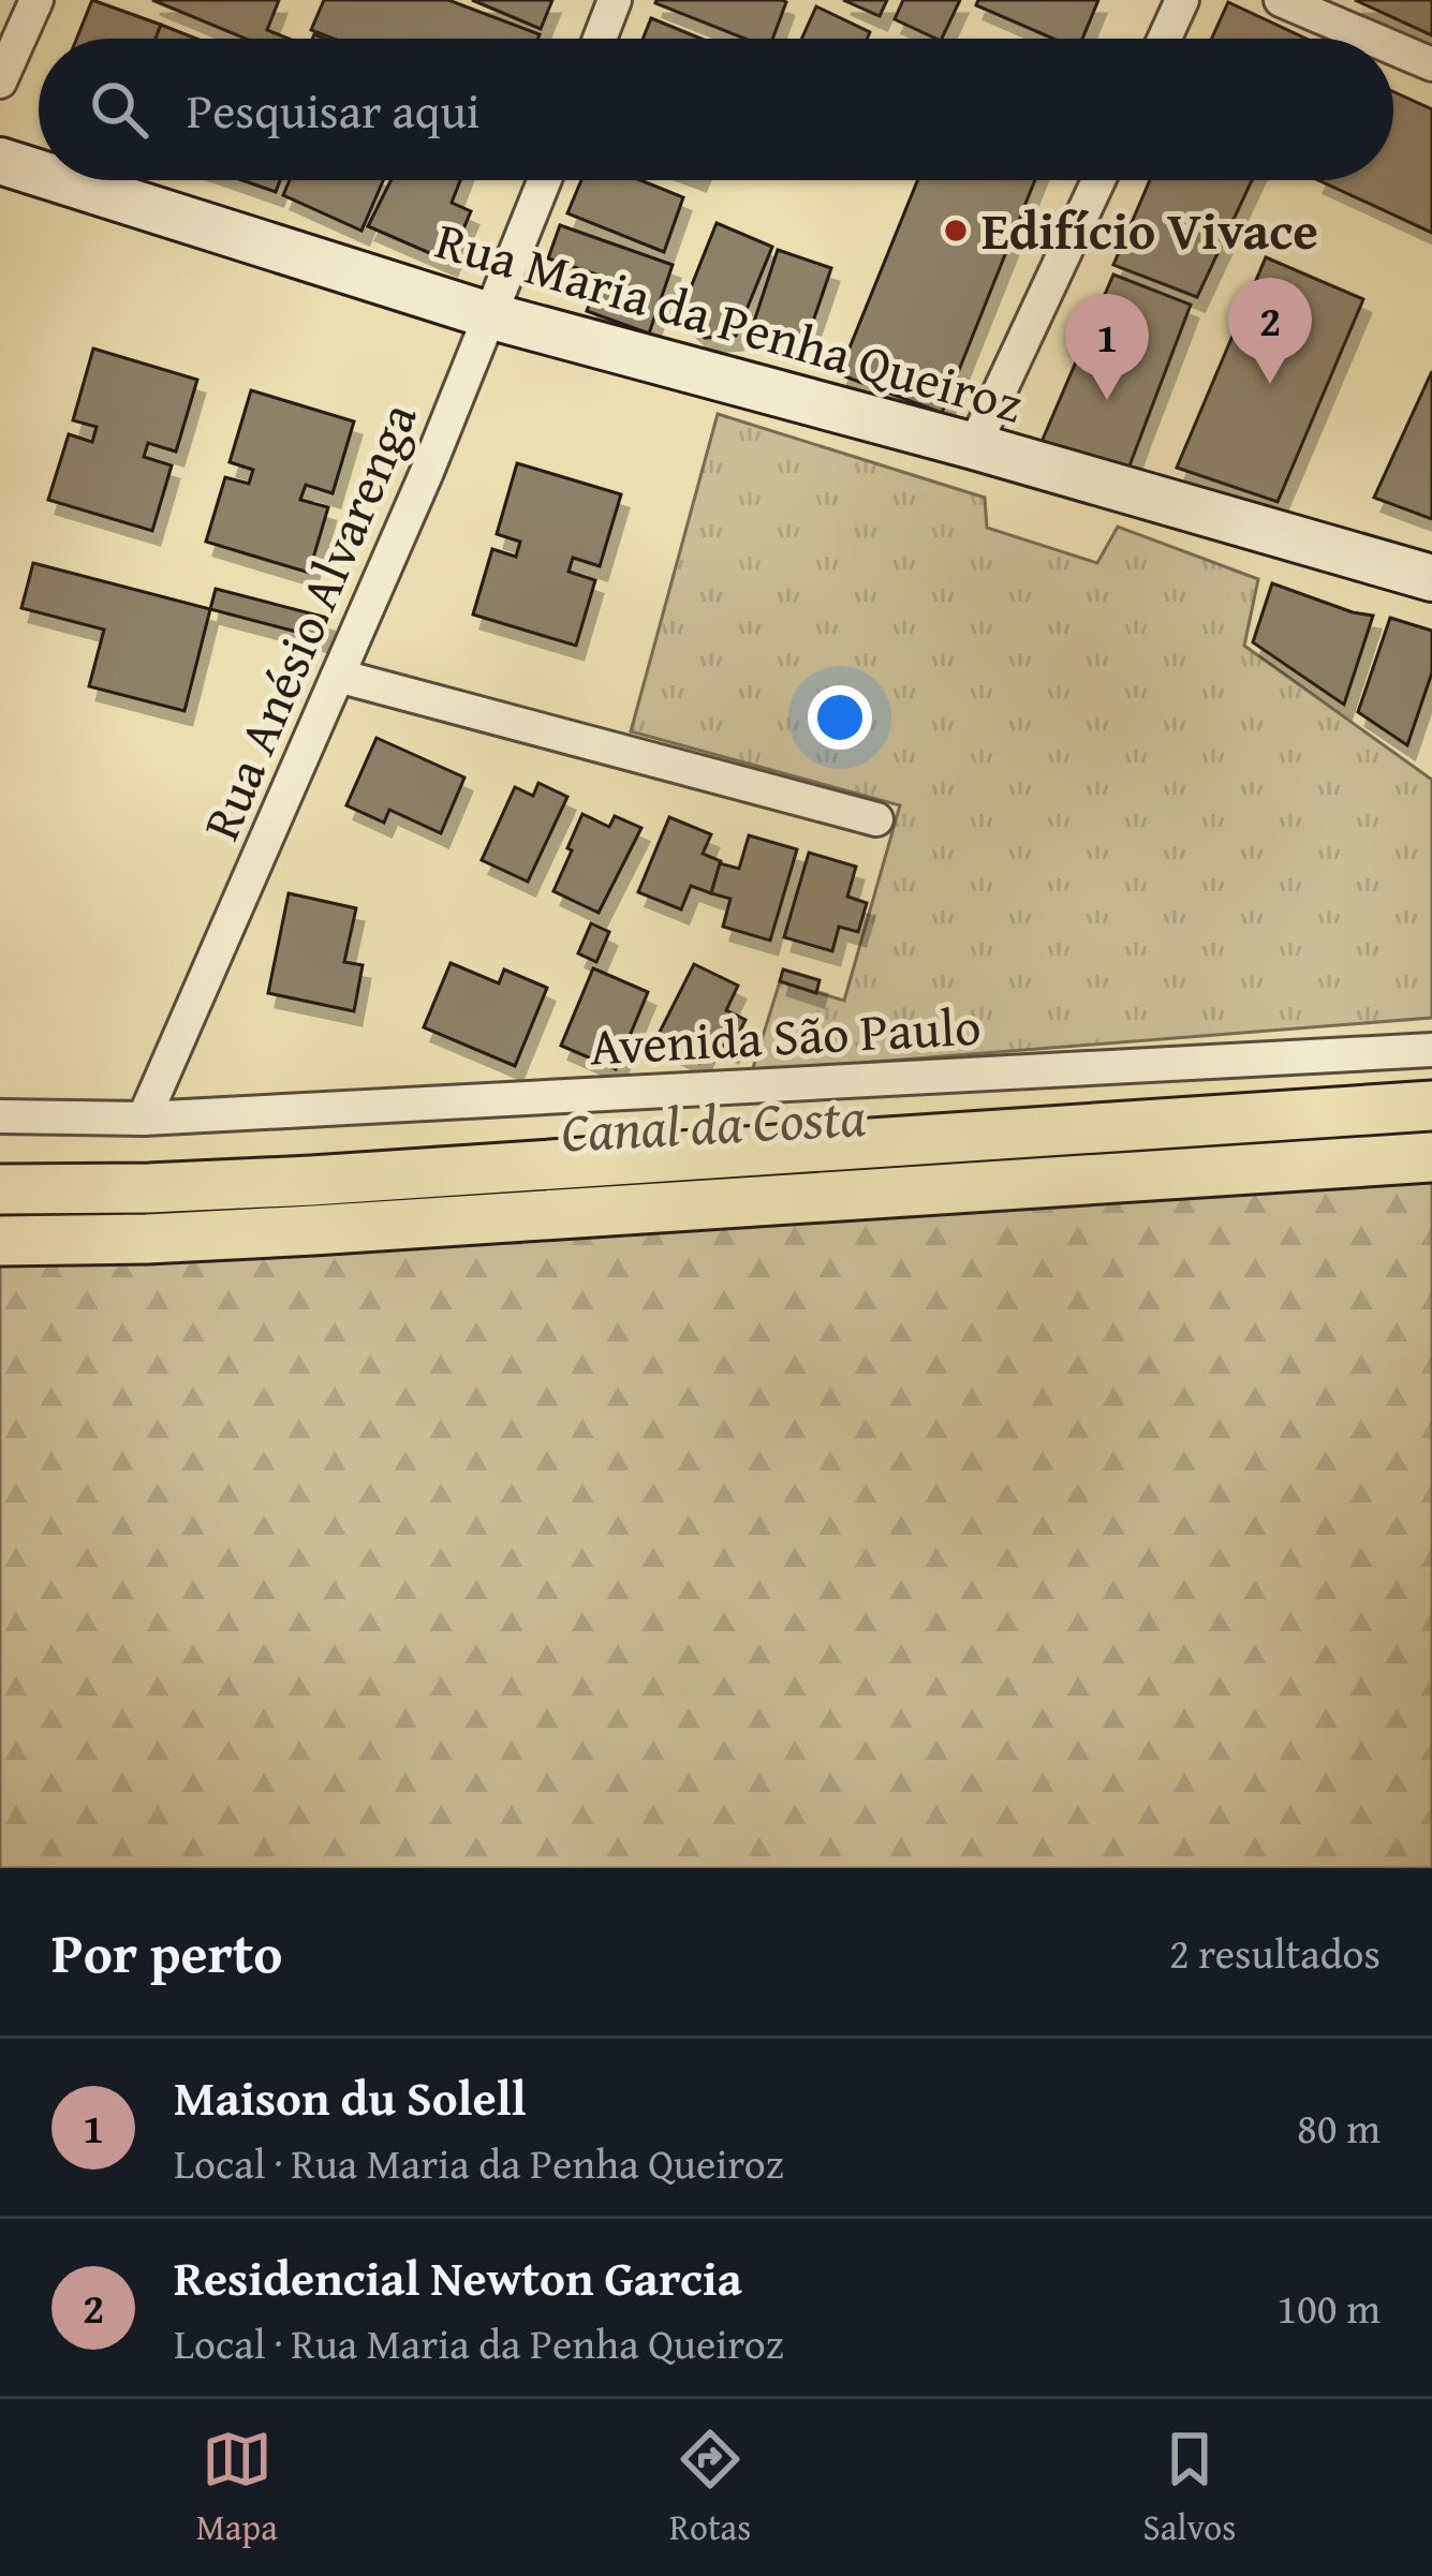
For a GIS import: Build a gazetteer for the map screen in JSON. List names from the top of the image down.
{
  "streets": {
    "street": ["Rua Maria da Penha Queiroz", "Rua Anésio Alvarenga", "Avenida São Paulo"]
  },
  "crossings": [
    ["Rua Maria da Penha Queiroz", "Rua Anésio Alvarenga"],
    ["Rua Anésio Alvarenga", "Avenida São Paulo"]
  ],
  "water": ["Canal da Costa"],
  "places": ["Edifício Vivace"],
  "page": {
    "search": "Pesquisar aqui",
    "pins": ["2", "1"],
    "heading": ["Por perto", "2 resultados"],
    "list": [
      {
        "mark": "1",
        "name": "Maison du Solell",
        "note": "Local · Rua Maria da Penha Queiroz",
        "value": "80 m"
      },
      {
        "mark": "2",
        "name": "Residencial Newton Garcia",
        "note": "Local · Rua Maria da Penha Queiroz",
        "value": "100 m"
      }
    ],
    "nav": ["Mapa", "Rotas", "Salvos"]
  }
}
